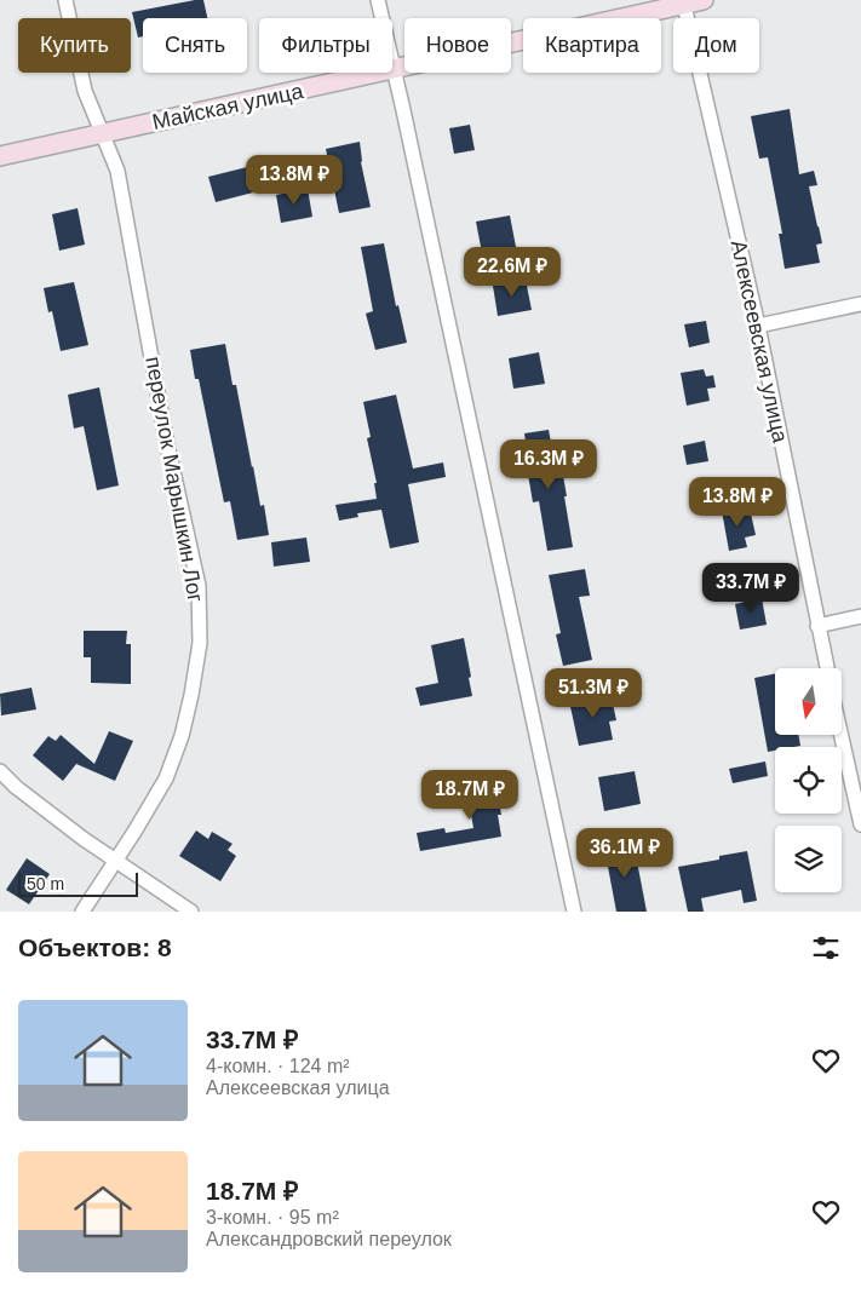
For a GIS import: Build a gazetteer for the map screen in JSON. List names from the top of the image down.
{
  "streets": {
    "street": ["Майская улица", "Алексеевская улица", "переулок Марышкин Лог"]
  },
  "crossings": [
    ["Майская улица", "Алексеевская улица"],
    ["Майская улица", "переулок Марышкин Лог"]
  ],
  "scale_bar": "50 m",
  "north": "bottom",
  "page": {
    "chip": [
      "Купить",
      "Снять",
      "Фильтры",
      "Новое",
      "Квартира",
      "Дом"
    ],
    "price": [
      "13.8M ₽",
      "22.6M ₽",
      "16.3M ₽",
      "13.8M ₽",
      "33.7M ₽",
      "51.3M ₽",
      "18.7M ₽",
      "36.1M ₽"
    ],
    "scale": "50 m",
    "heading": "Объектов: 8",
    "list": [
      {
        "name": "33.7M ₽",
        "note": "4-комн. · 124 m² · Алексеевская улица"
      },
      {
        "name": "18.7M ₽",
        "note": "3-комн. · 95 m² · Александровский переулок"
      }
    ]
  }
}
